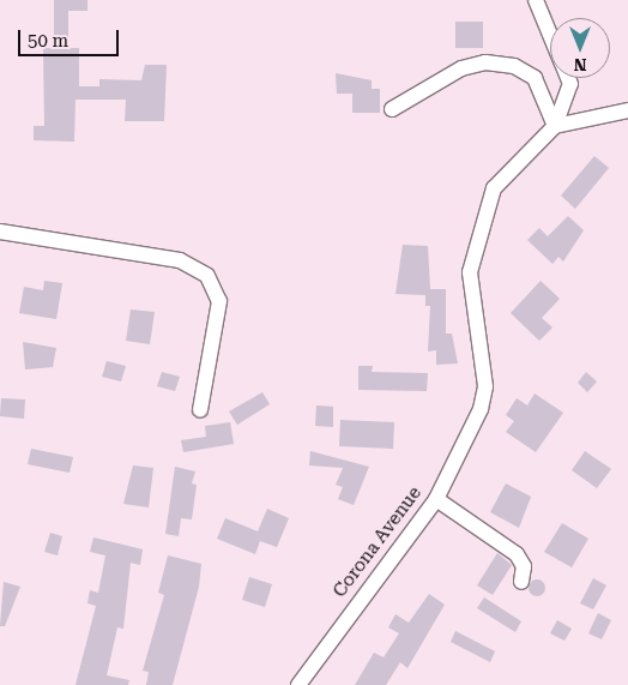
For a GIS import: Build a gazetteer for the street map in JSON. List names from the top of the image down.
{
  "streets": {
    "street": ["Corona Avenue"]
  },
  "scale_bar": "50 m",
  "north": "bottom"
}
